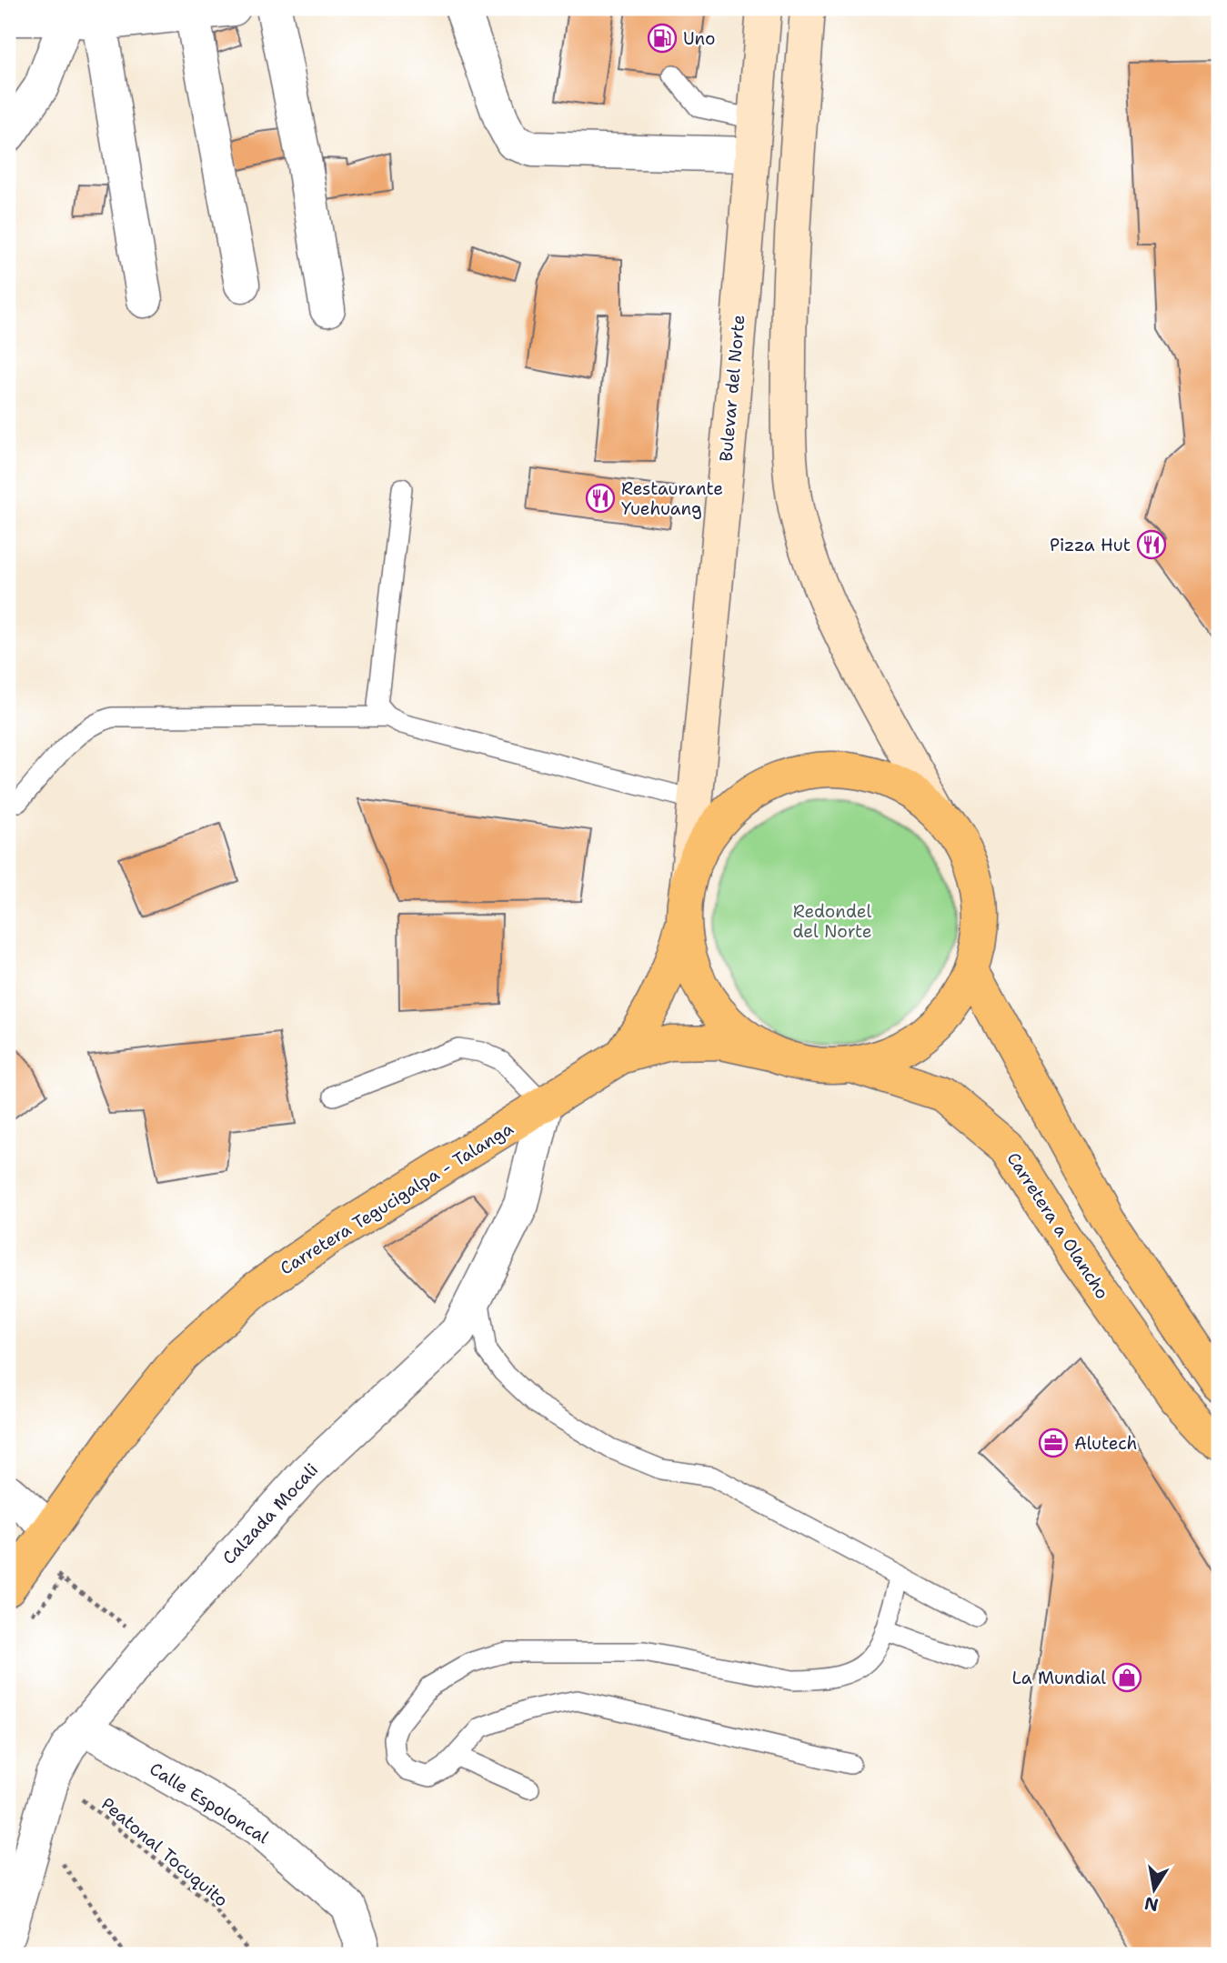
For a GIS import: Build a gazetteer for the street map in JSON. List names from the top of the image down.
{
  "streets": {
    "main road": ["Bulevar del Norte", "Carretera Tegucigalpa - Talanga", "Carretera a Olancho"],
    "street": ["Calzada Mocali", "Calle Espoloncal"],
    "path": ["Peatonal Tocuquito"]
  },
  "crossings": [
    ["Carretera Tegucigalpa - Talanga", "Calzada Mocali"],
    ["Calzada Mocali", "Calle Espoloncal"],
    ["Calzada Mocali", "Peatonal Tocuquito"]
  ],
  "parks": ["Redondel del Norte"],
  "places": {
    "fuel station": ["Uno"],
    "restaurant": ["Restaurante Yuehuang", "Pizza Hut"],
    "office": ["Alutech"],
    "shop": ["La Mundial"]
  },
  "north": "bottom"
}
